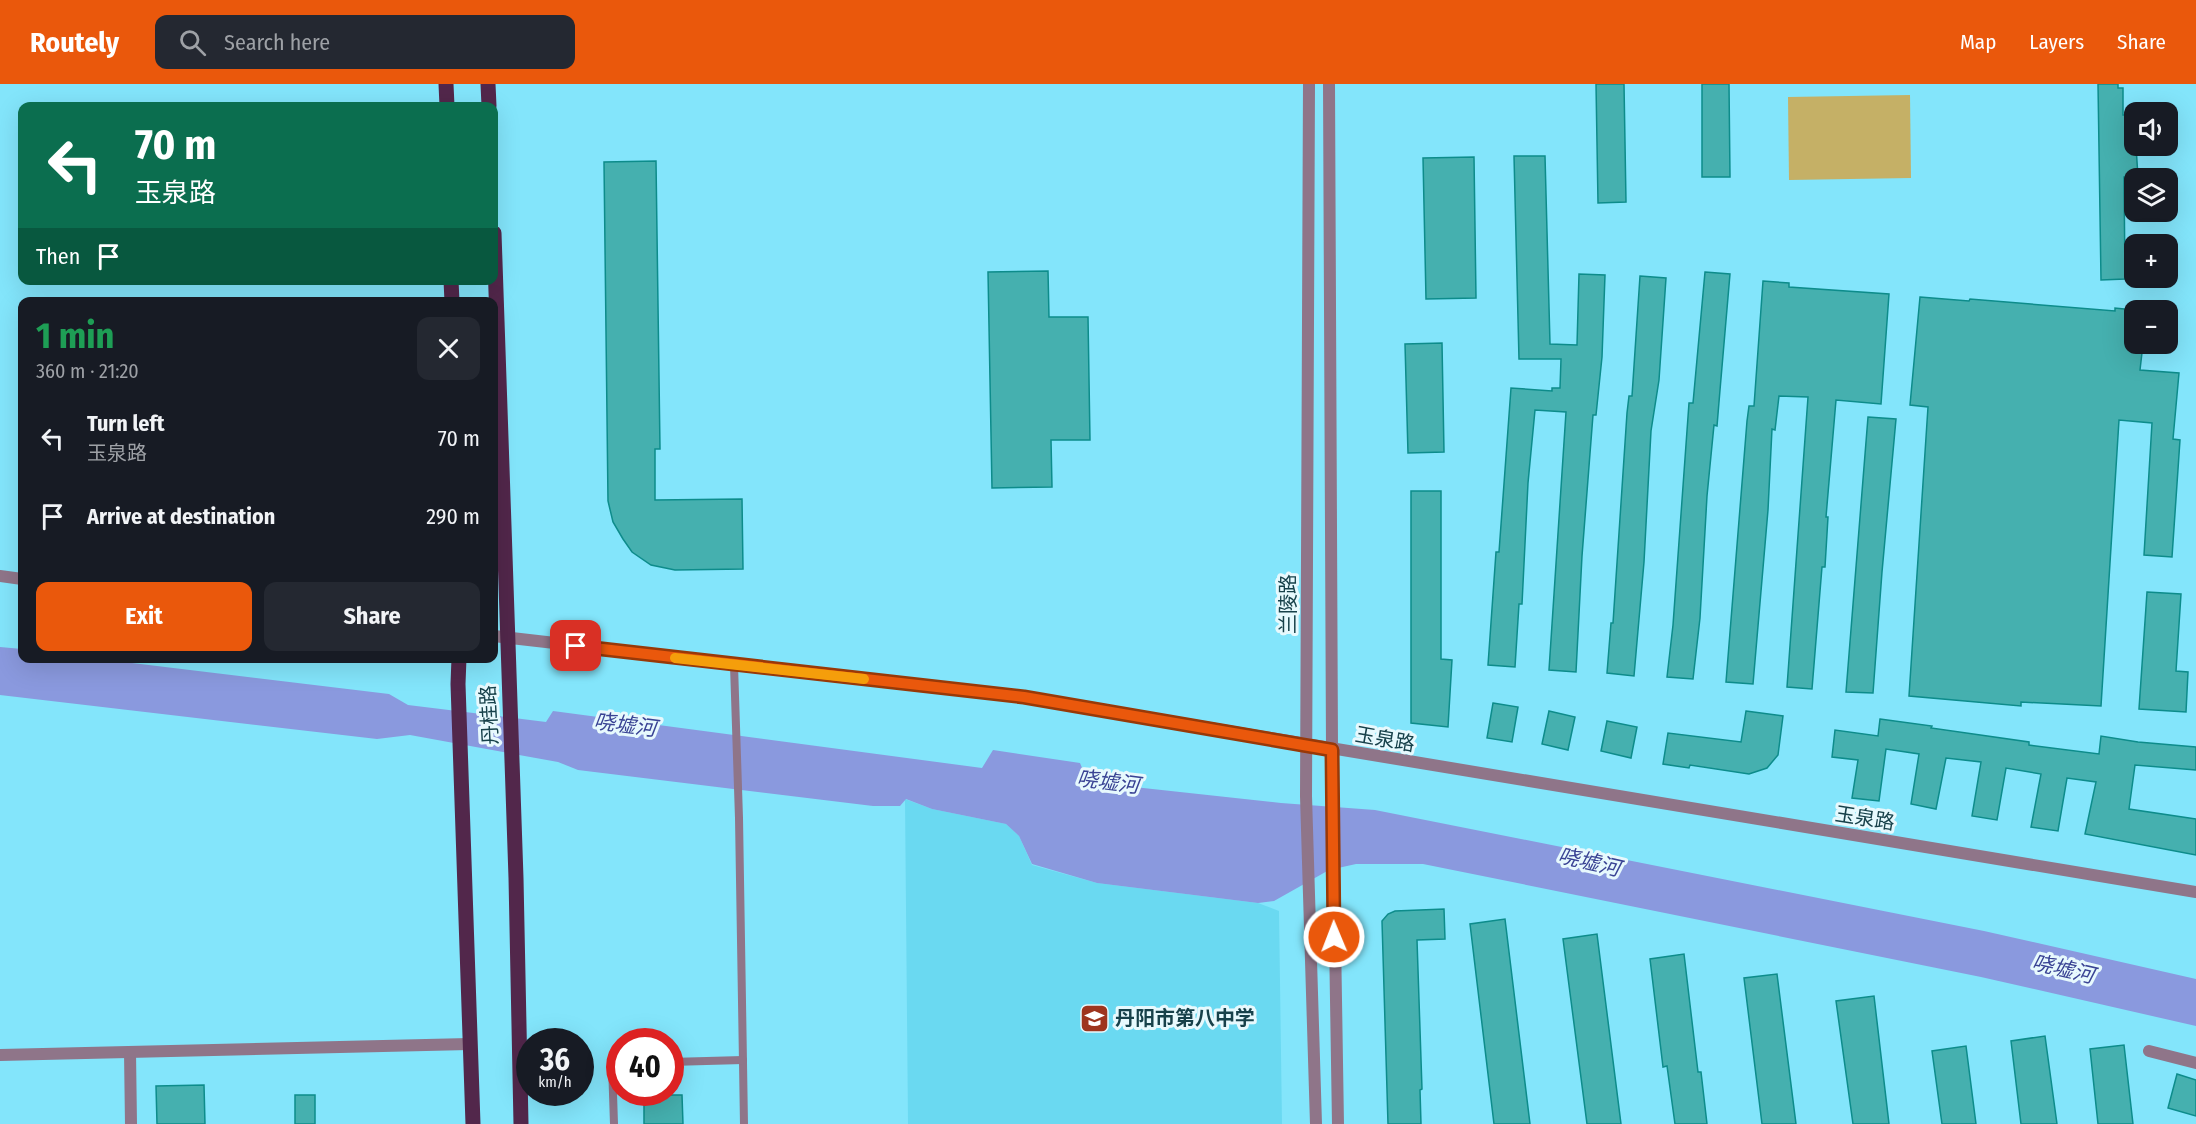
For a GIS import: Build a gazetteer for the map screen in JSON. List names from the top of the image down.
{
  "streets": {
    "main road": ["丹桂路"],
    "street": ["兰陵路", "玉泉路"]
  },
  "crossings": [
    ["兰陵路", "玉泉路"],
    ["丹桂路", "玉泉路"]
  ],
  "water": ["哓墟河"],
  "places": {
    "school or university": ["丹阳市第八中学"]
  },
  "page": {
    "header": "Routely",
    "search": "Search here",
    "nav": ["Map", "Layers", "Share"],
    "map_buttons": ["+", "−"],
    "turn": ["70 m", "玉泉路"],
    "then": "Then",
    "heading": ["1 min", "360 m · 21:20"],
    "list": [
      {
        "name": "Turn left",
        "note": "玉泉路",
        "value": "70 m"
      },
      {
        "name": "Arrive at destination",
        "value": "290 m"
      }
    ],
    "buttons": ["Exit", "Share"],
    "speed": "36 km/h",
    "limit": "40"
  }
}
